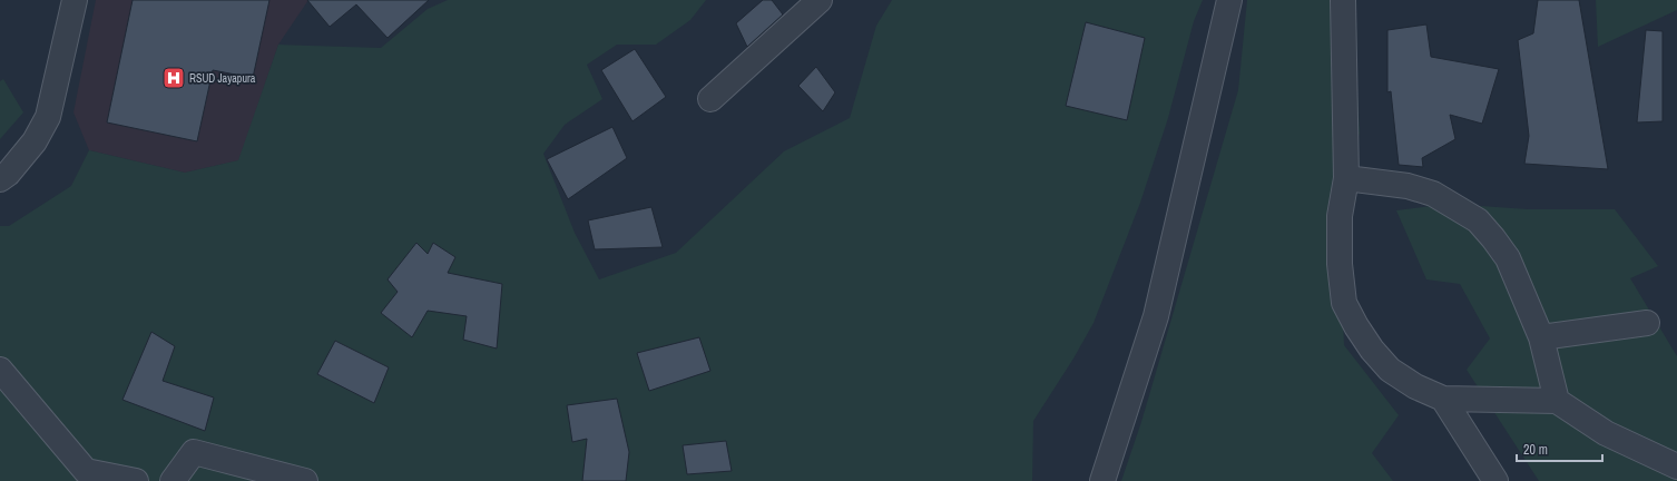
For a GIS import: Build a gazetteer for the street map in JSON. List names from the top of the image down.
{
  "places": {
    "hospital": ["RSUD Jayapura"]
  },
  "scale_bar": "20 m"
}
